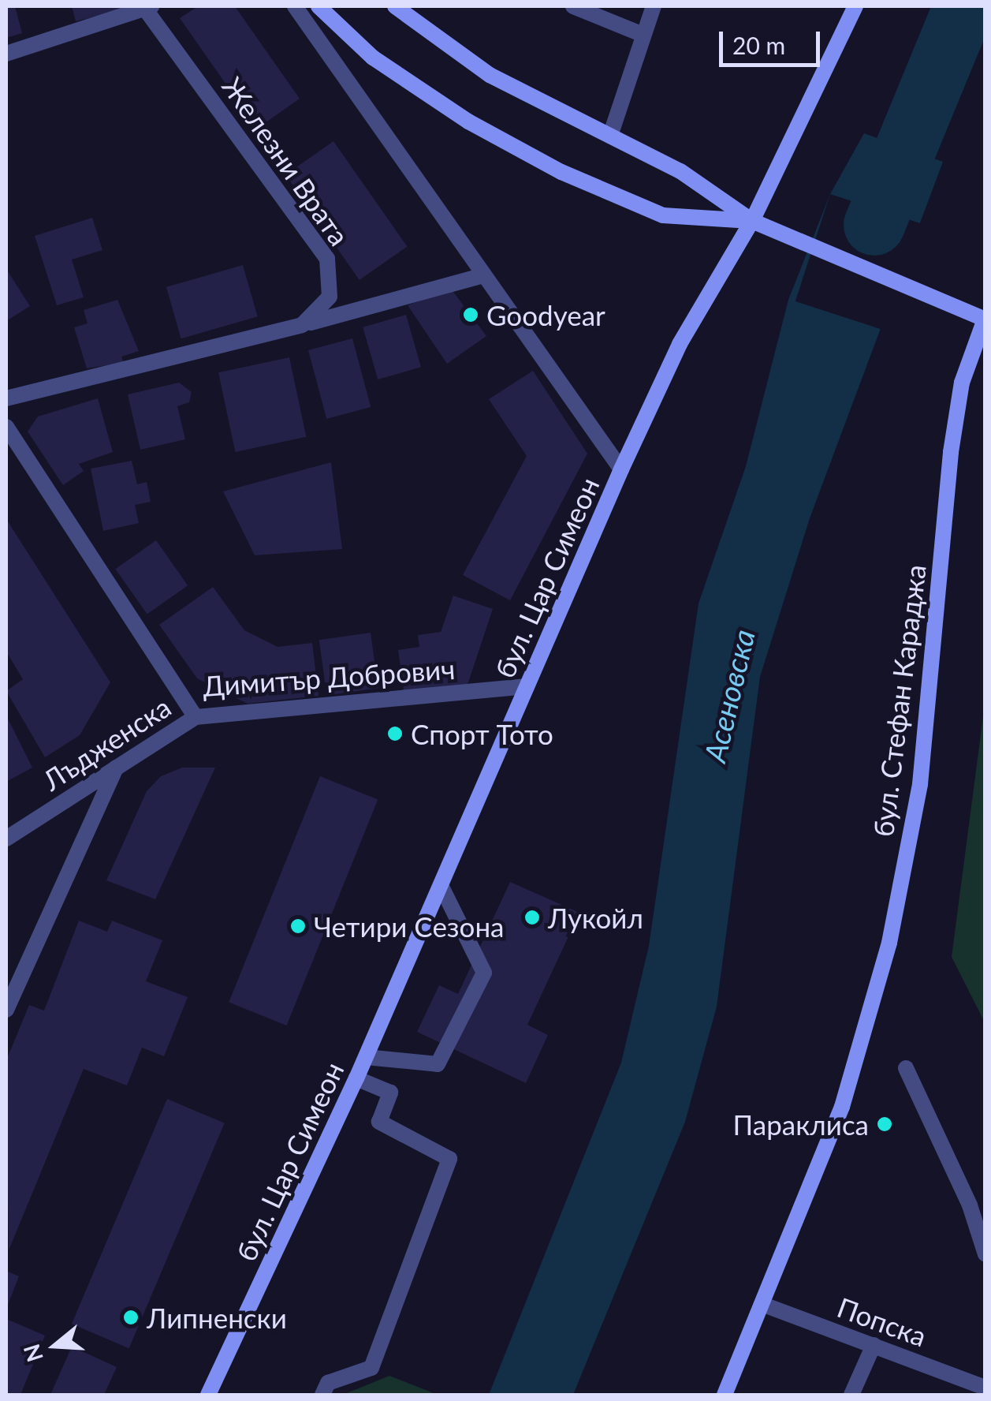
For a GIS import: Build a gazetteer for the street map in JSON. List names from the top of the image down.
{
  "streets": {
    "main road": ["бул. Цар Симеон", "бул. Стефан Караджа"],
    "street": [
      "Железни Врата",
      "Димитър Добрович",
      "Лъдженска",
      "Попска"
    ]
  },
  "crossings": [
    ["бул. Цар Симеон", "Димитър Добрович"],
    ["Димитър Добрович", "Лъдженска"],
    ["бул. Стефан Караджа", "Попска"]
  ],
  "water": ["Асеновска"],
  "places": [
    "Goodyear",
    "Спорт Тото",
    "Лукойл",
    "Четири Сезона",
    "Параклиса",
    "Липненски"
  ],
  "scale_bar": "20 m",
  "north": "left"
}
